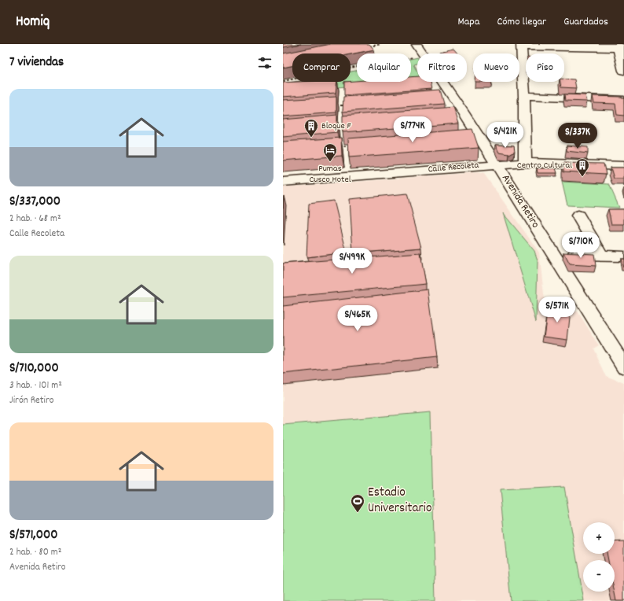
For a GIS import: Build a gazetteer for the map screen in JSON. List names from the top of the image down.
{
  "streets": {
    "street": ["Calle Recoleta", "Avenida Retiro"]
  },
  "crossings": [
    ["Calle Recoleta", "Avenida Retiro"]
  ],
  "places": {
    "building": ["Bloque F", "Centro Cultural"],
    "hotel": ["Pumas Cusco Hotel"],
    "sports": ["Estadio Universitario"]
  },
  "page": {
    "header": "Homiq",
    "nav": ["Mapa", "Cómo llegar", "Guardados"],
    "heading": "7 viviendas",
    "chip": [
      "Comprar",
      "Alquilar",
      "Filtros",
      "Nuevo",
      "Piso"
    ],
    "list": [
      {
        "name": "S/337,000",
        "note": "2 hab. · 68 m² · Calle Recoleta"
      },
      {
        "name": "S/710,000",
        "note": "3 hab. · 101 m² · Jirón Retiro"
      },
      {
        "name": "S/571,000",
        "note": "2 hab. · 80 m² · Avenida Retiro"
      }
    ],
    "price": [
      "S/774K",
      "S/421K",
      "S/337K",
      "S/710K",
      "S/499K",
      "S/571K",
      "S/465K"
    ],
    "map_buttons": ["+", "−"]
  }
}
